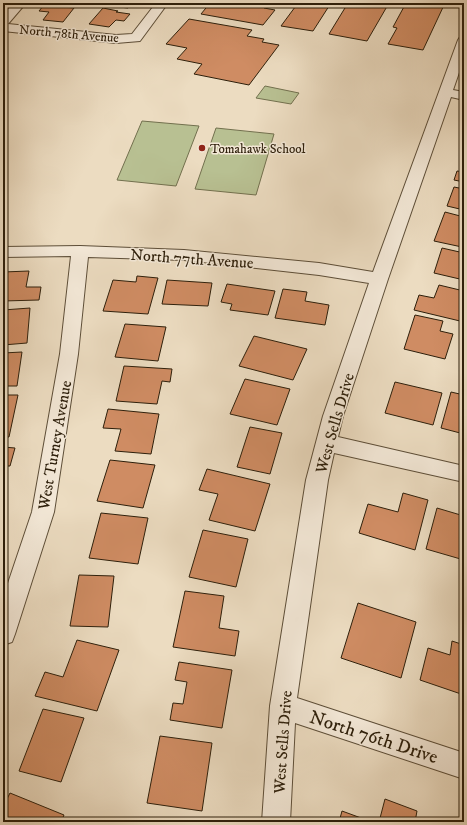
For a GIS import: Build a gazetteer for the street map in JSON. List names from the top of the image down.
{
  "streets": {
    "street": [
      "North 78th Avenue",
      "North 77th Avenue",
      "West Sells Drive",
      "West Turney Avenue",
      "North 76th Drive"
    ]
  },
  "crossings": [
    ["North 77th Avenue", "West Sells Drive"],
    ["North 77th Avenue", "West Turney Avenue"],
    ["West Sells Drive", "North 76th Drive"]
  ],
  "places": ["Tomahawk School"]
}
